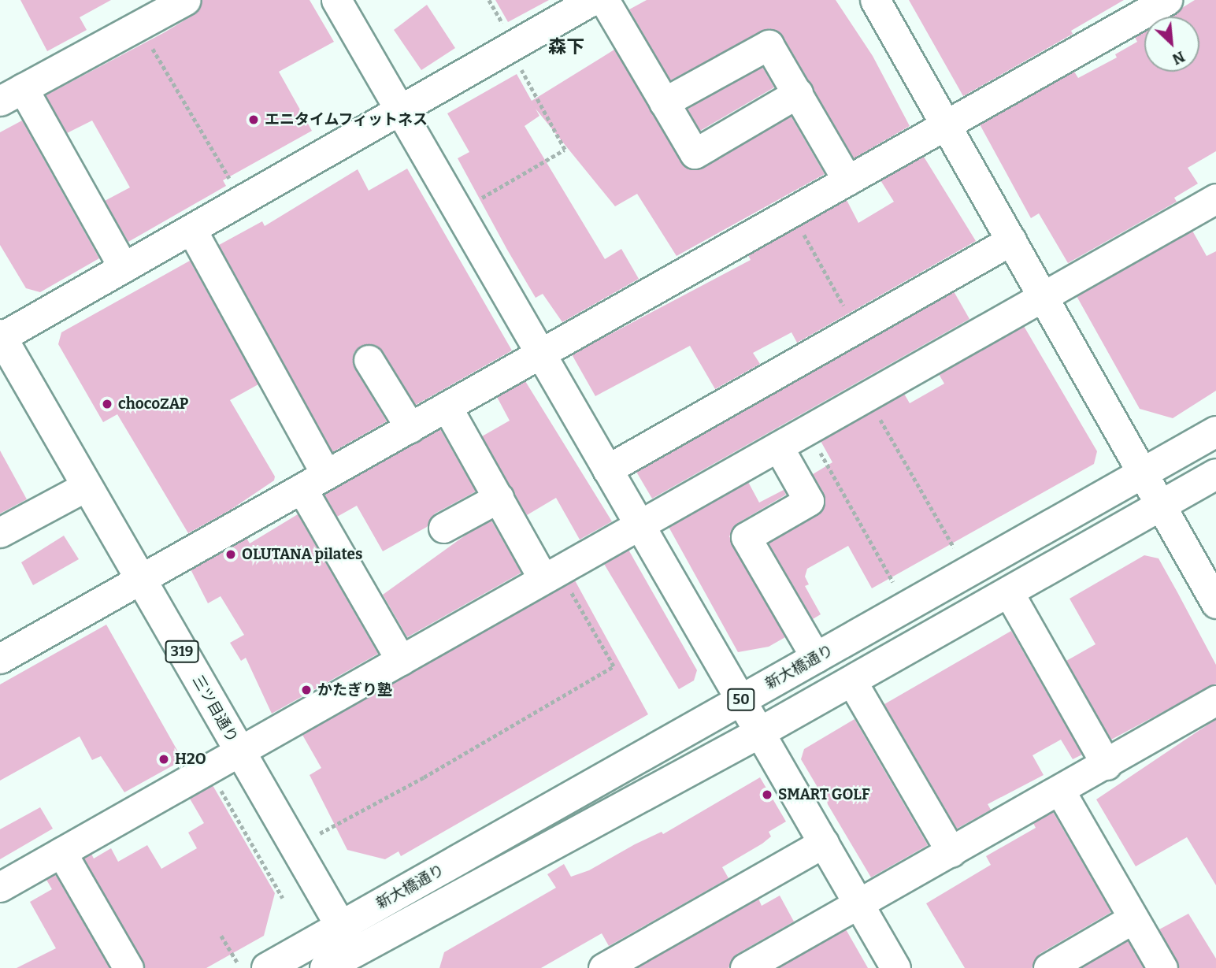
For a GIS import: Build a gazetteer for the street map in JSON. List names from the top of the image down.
{
  "streets": {
    "main road": [
      "319",
      "新大橋通り",
      "50",
      "三ツ目通り"
    ]
  },
  "crossings": [
    ["新大橋通り", "三ツ目通り"]
  ],
  "districts": ["森下"],
  "places": [
    "エニタイムフィットネス",
    "chocoZAP",
    "OLUTANA pilates",
    "かたぎり塾",
    "H2O",
    "SMART GOLF"
  ],
  "north": "bottom right"
}
